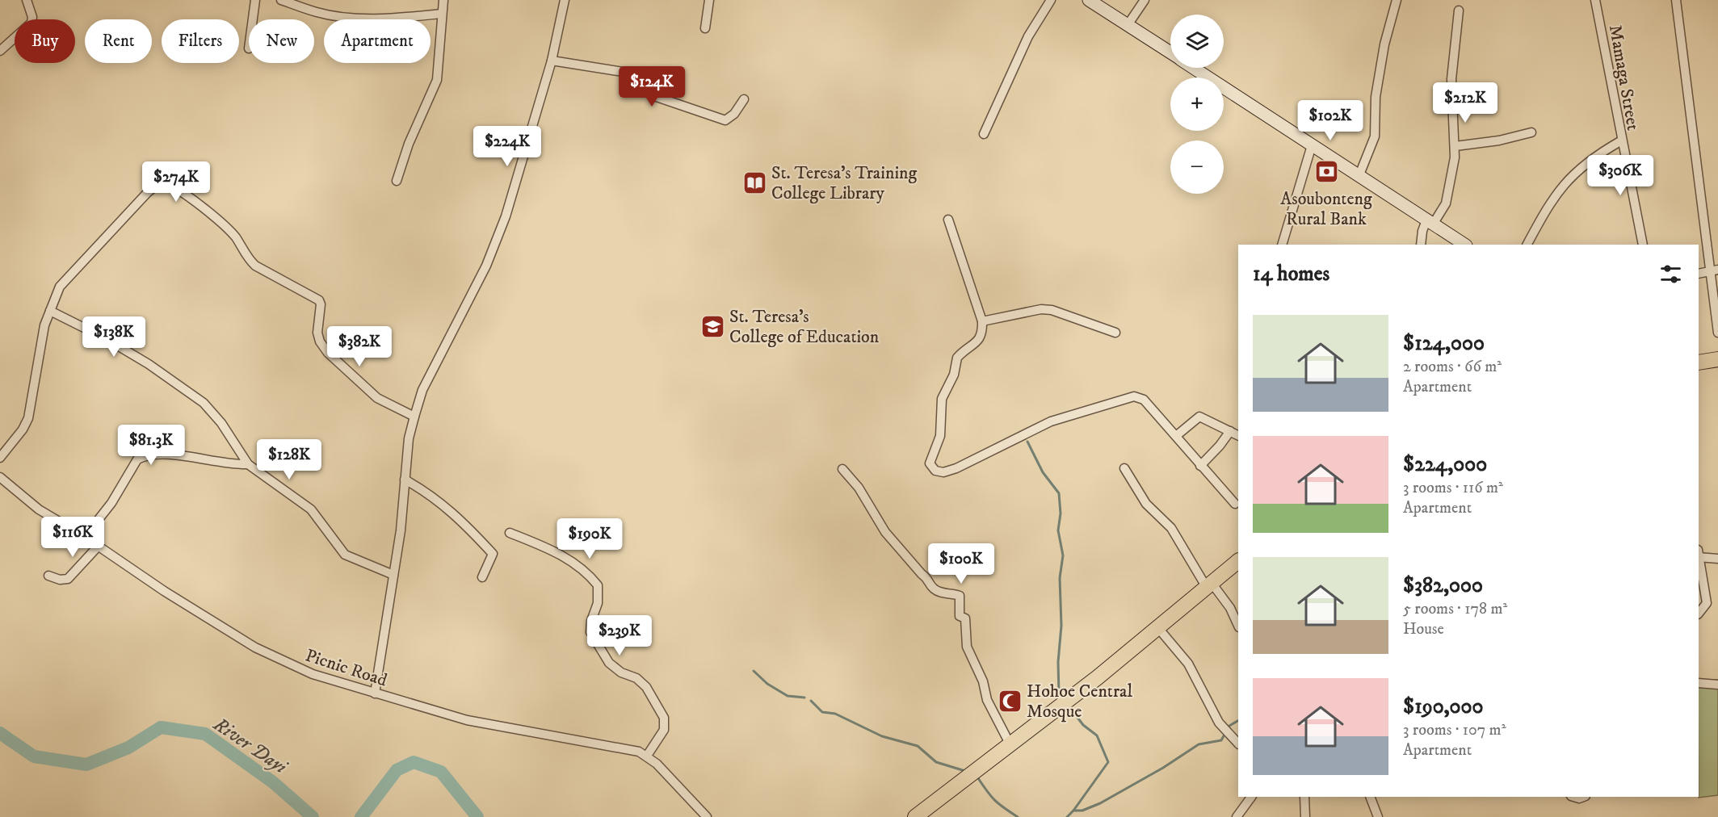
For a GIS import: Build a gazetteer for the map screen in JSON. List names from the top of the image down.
{
  "streets": {
    "street": ["Mamaga Street", "Picnic Road"]
  },
  "water": ["River Dayi"],
  "places": {
    "bank": ["Asoubonteng Rural Bank"],
    "library": ["St. Teresa's Training College Library"],
    "school or university": ["St. Teresa's College of Education"],
    "mosque": ["Hohoe Central Mosque"]
  },
  "page": {
    "map_buttons": ["+", "−"],
    "chip": [
      "Buy",
      "Rent",
      "Filters",
      "New",
      "Apartment"
    ],
    "price": [
      "$124K",
      "$212K",
      "$102K",
      "$224K",
      "$306K",
      "$274K",
      "$138K",
      "$382K",
      "$81.3K",
      "$128K",
      "$116K",
      "$190K",
      "$100K",
      "$239K"
    ],
    "heading": "14 homes",
    "list": [
      {
        "name": "$124,000",
        "note": "2 rooms · 66 m² · Apartment"
      },
      {
        "name": "$224,000",
        "note": "3 rooms · 116 m² · Apartment"
      },
      {
        "name": "$382,000",
        "note": "5 rooms · 178 m² · House"
      },
      {
        "name": "$190,000",
        "note": "3 rooms · 107 m² · Apartment"
      }
    ]
  }
}
